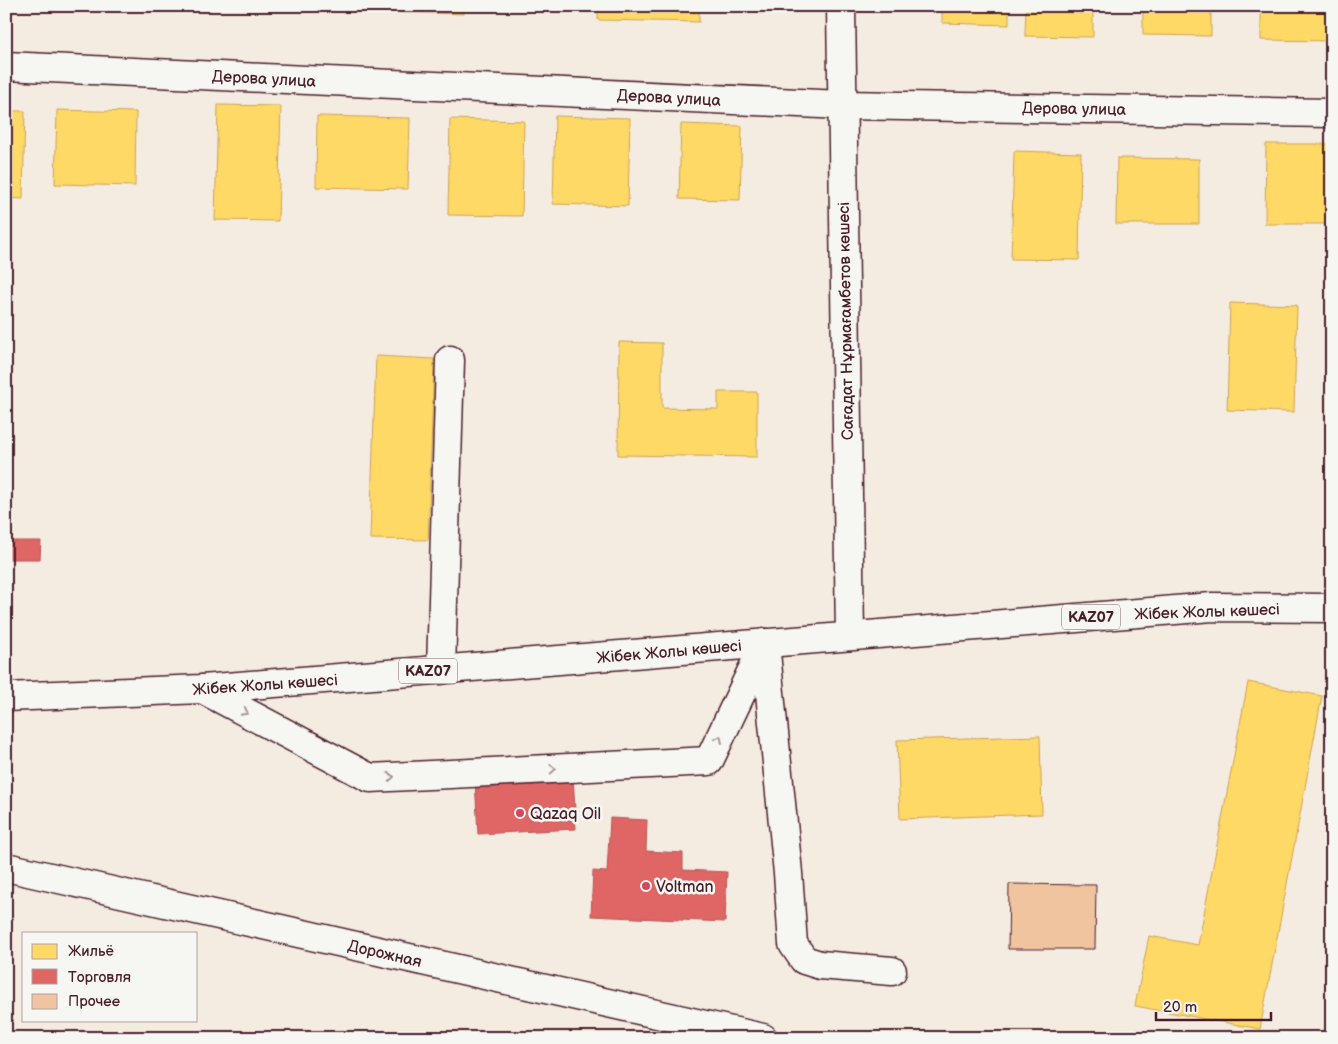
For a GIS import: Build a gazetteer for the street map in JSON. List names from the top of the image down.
{
  "streets": {
    "main road": [
      "Дерова улица",
      "Сағадат Нұрмағамбетов көшесі",
      "Жібек Жолы көшесі",
      "KAZ07",
      "Дорожная"
    ]
  },
  "crossings": [
    ["Дерова улица", "Сағадат Нұрмағамбетов көшесі"],
    ["Сағадат Нұрмағамбетов көшесі", "Жібек Жолы көшесі"]
  ],
  "places": ["Qazaq Oil", "Voltman"],
  "legend": ["Жильё", "Торговля", "Прочее"],
  "scale_bar": "20 m"
}
